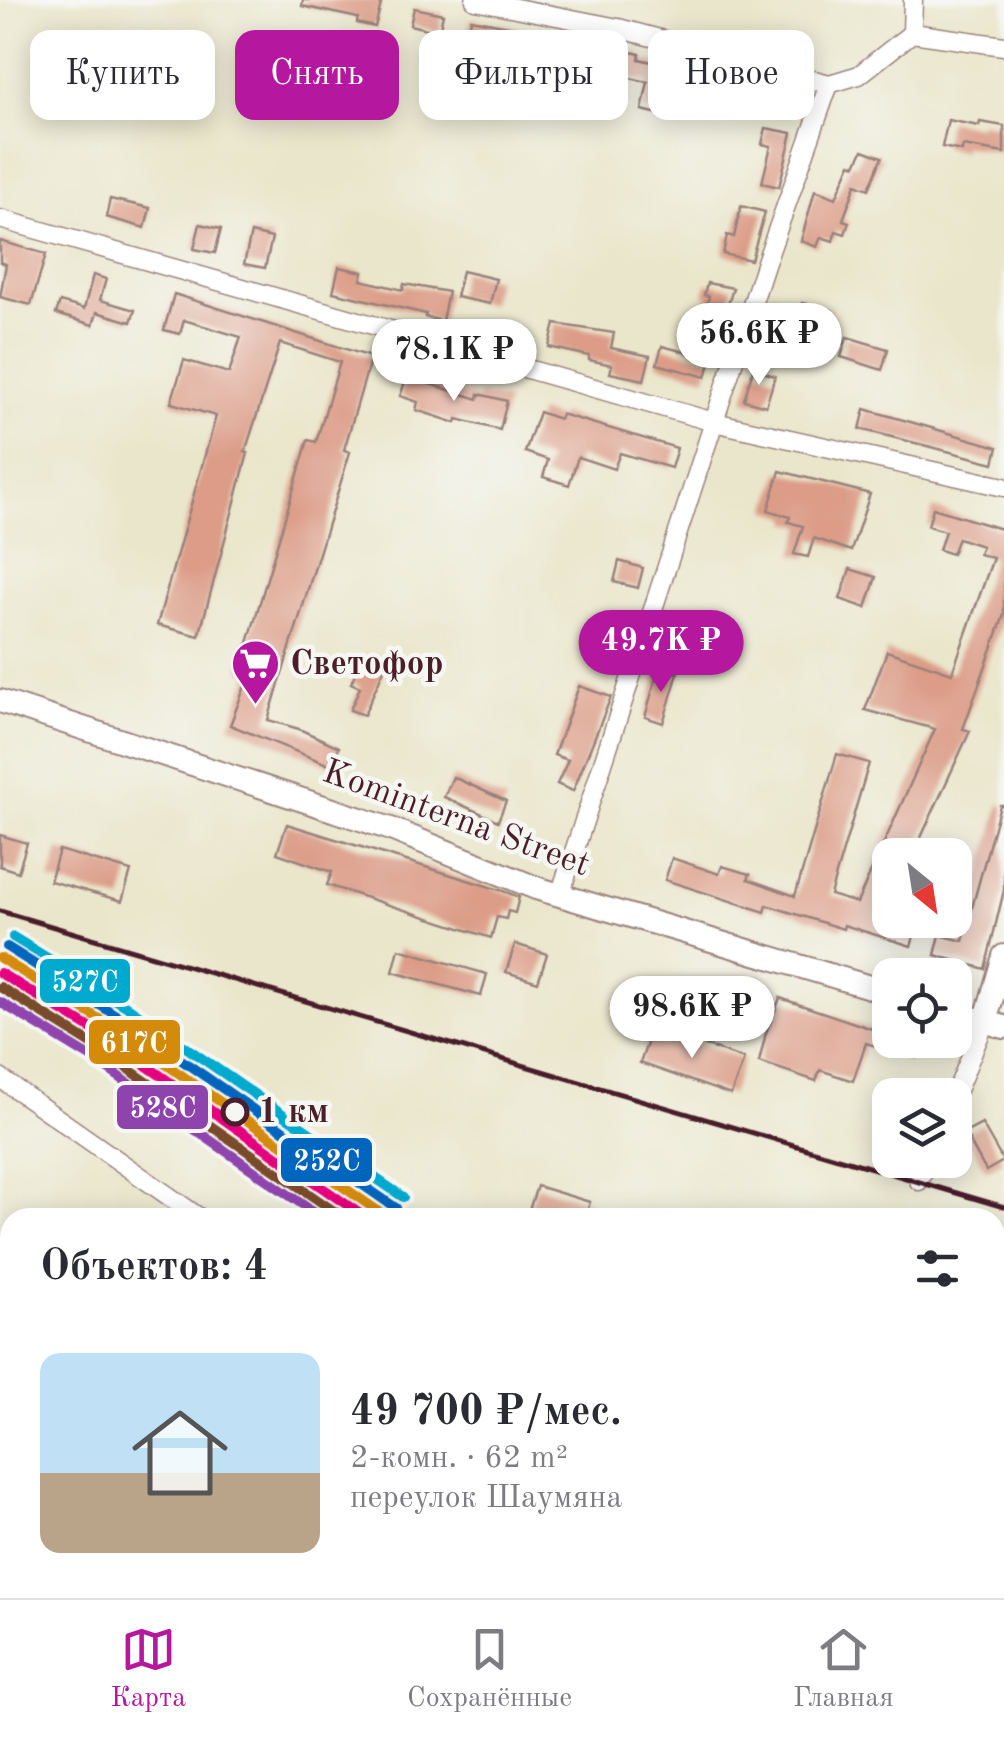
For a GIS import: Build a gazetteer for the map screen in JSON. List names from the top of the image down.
{
  "streets": {
    "street": ["Kominterna Street"]
  },
  "places": {
    "supermarket": ["Светофор"],
    "other": ["1 км"]
  },
  "lines": [
    "transit line 527С",
    "transit line 252С",
    "transit line 617C",
    "transit line 528С"
  ],
  "north": "bottom right",
  "page": {
    "chip": [
      "Купить",
      "Снять",
      "Фильтры",
      "Новое"
    ],
    "price": [
      "56.6K ₽",
      "78.1K ₽",
      "49.7K ₽",
      "98.6K ₽"
    ],
    "heading": "Объектов: 4",
    "list": [
      {
        "name": "49 700 ₽/мес.",
        "note": "2-комн. · 62 m² · переулок Шаумяна"
      }
    ],
    "tabs": ["Карта", "Сохранённые", "Главная"]
  }
}
